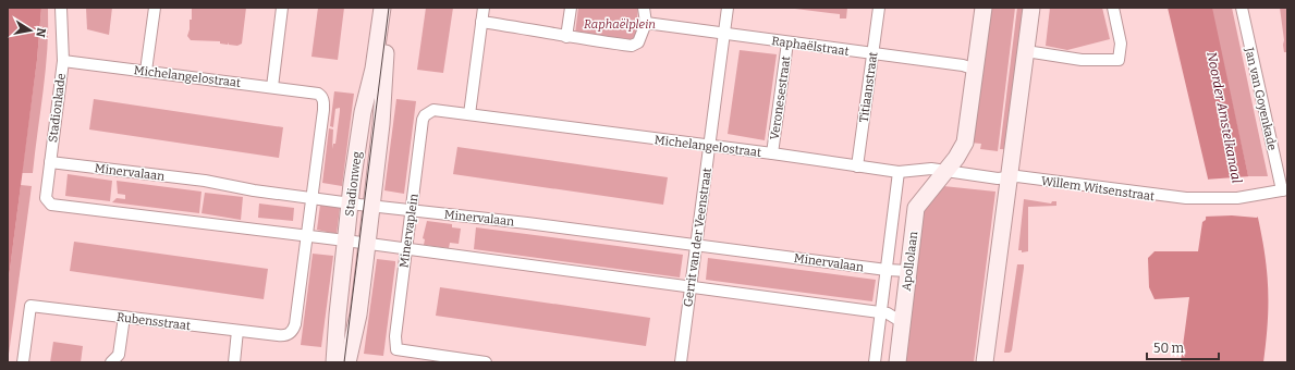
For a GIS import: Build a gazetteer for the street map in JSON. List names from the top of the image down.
{
  "streets": {
    "street": [
      "Raphaëlstraat",
      "Michelangelostraat",
      "Titiaanstraat",
      "Veronesestraat",
      "Jan van Goyenkade",
      "Stadionkade",
      "Minervalaan",
      "Stadionweg",
      "Willem Witsenstraat",
      "Minervaplein",
      "Gerrit van der Veenstraat",
      "Apollolaan",
      "Rubensstraat"
    ]
  },
  "crossings": [
    ["Raphaëlstraat", "Titiaanstraat"],
    ["Raphaëlstraat", "Veronesestraat"],
    ["Raphaëlstraat", "Gerrit van der Veenstraat"],
    ["Raphaëlstraat", "Apollolaan"],
    ["Michelangelostraat", "Titiaanstraat"],
    ["Michelangelostraat", "Veronesestraat"],
    ["Michelangelostraat", "Stadionkade"],
    ["Michelangelostraat", "Minervalaan"],
    ["Michelangelostraat", "Minervaplein"],
    ["Michelangelostraat", "Gerrit van der Veenstraat"],
    ["Michelangelostraat", "Apollolaan"],
    ["Jan van Goyenkade", "Willem Witsenstraat"],
    ["Stadionkade", "Minervalaan"],
    ["Stadionkade", "Rubensstraat"],
    ["Minervalaan", "Stadionweg"],
    ["Minervalaan", "Minervaplein"],
    ["Minervalaan", "Gerrit van der Veenstraat"],
    ["Minervalaan", "Apollolaan"]
  ],
  "water": ["Noorder Amstelkanaal"],
  "parks": ["Raphaëlplein"],
  "scale_bar": "50 m",
  "north": "right"
}
